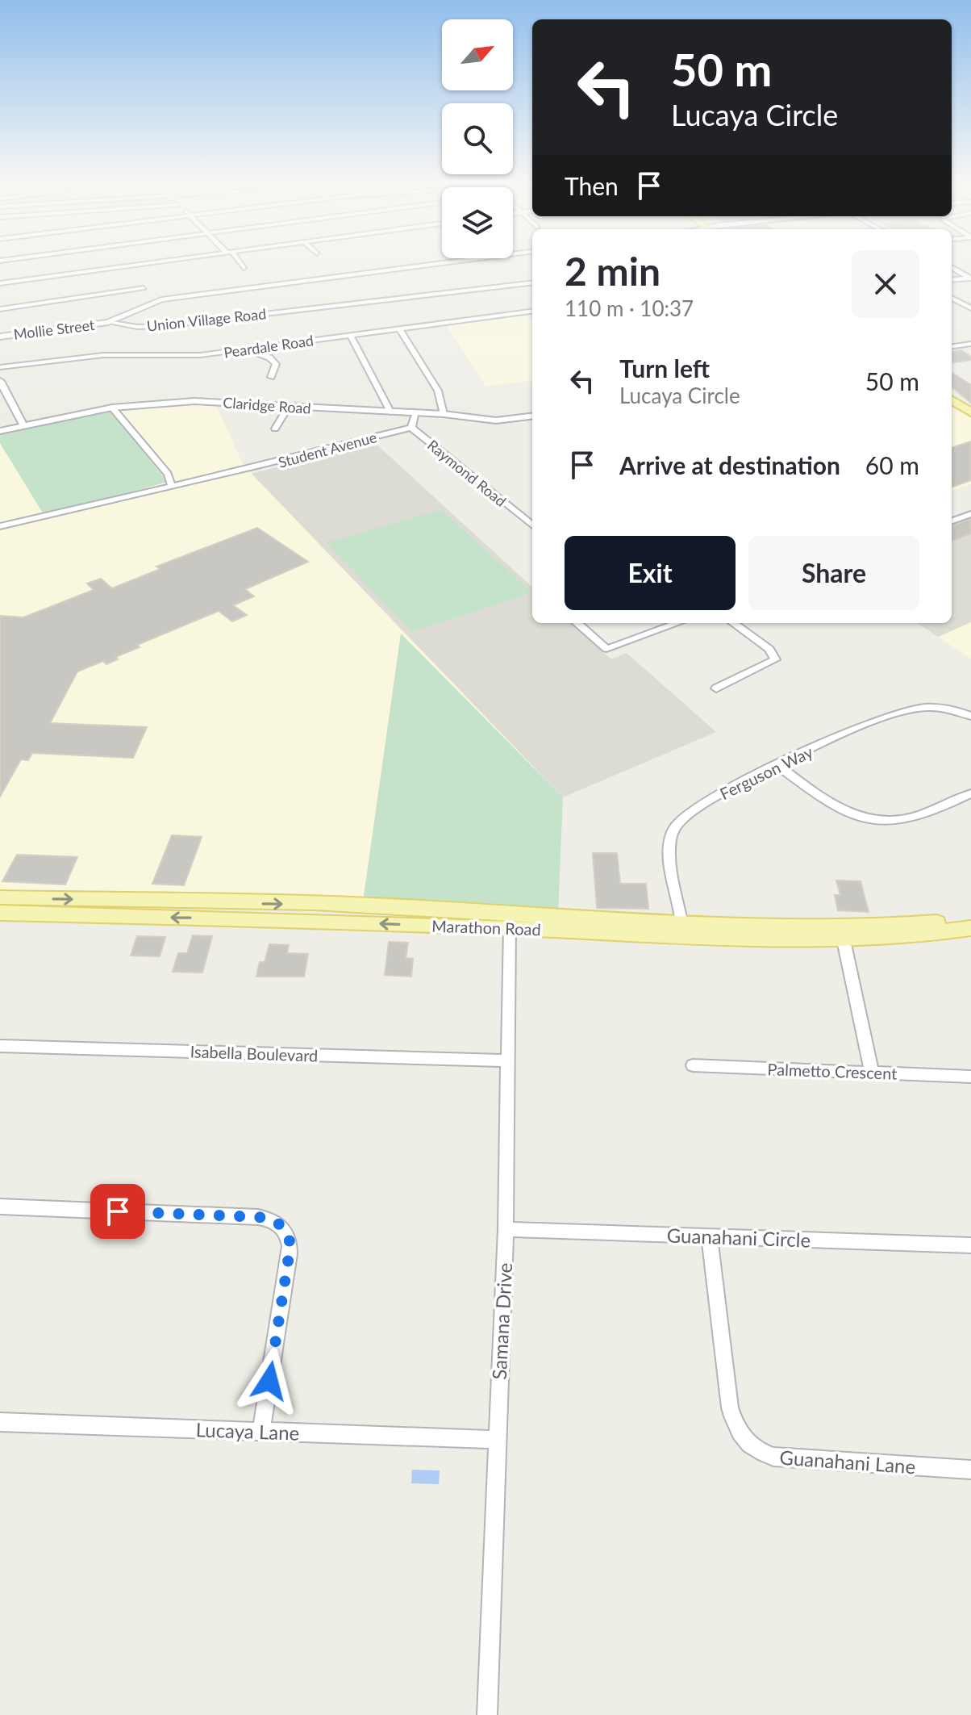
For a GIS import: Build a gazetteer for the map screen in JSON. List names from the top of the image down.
{
  "streets": {
    "main road": ["Marathon Road"],
    "street": [
      "Union Village Road",
      "Mollie Street",
      "Peardale Road",
      "Claridge Road",
      "Student Avenue",
      "Raymond Road",
      "Ferguson Way",
      "Isabella Boulevard",
      "Palmetto Crescent",
      "Guanahani Circle",
      "Samana Drive",
      "Lucaya Lane",
      "Guanahani Lane"
    ]
  },
  "crossings": [
    ["Union Village Road", "Mollie Street"],
    ["Claridge Road", "Raymond Road"],
    ["Student Avenue", "Raymond Road"],
    ["Ferguson Way", "Marathon Road"],
    ["Marathon Road", "Samana Drive"],
    ["Isabella Boulevard", "Samana Drive"],
    ["Guanahani Circle", "Samana Drive"],
    ["Guanahani Circle", "Guanahani Lane"],
    ["Samana Drive", "Lucaya Lane"]
  ],
  "north": "top right",
  "page": {
    "turn": ["50 m", "Lucaya Circle"],
    "then": "Then",
    "heading": ["2 min", "110 m · 10:37"],
    "list": [
      {
        "name": "Turn left",
        "note": "Lucaya Circle",
        "value": "50 m"
      },
      {
        "name": "Arrive at destination",
        "value": "60 m"
      }
    ],
    "buttons": ["Exit", "Share"]
  }
}
